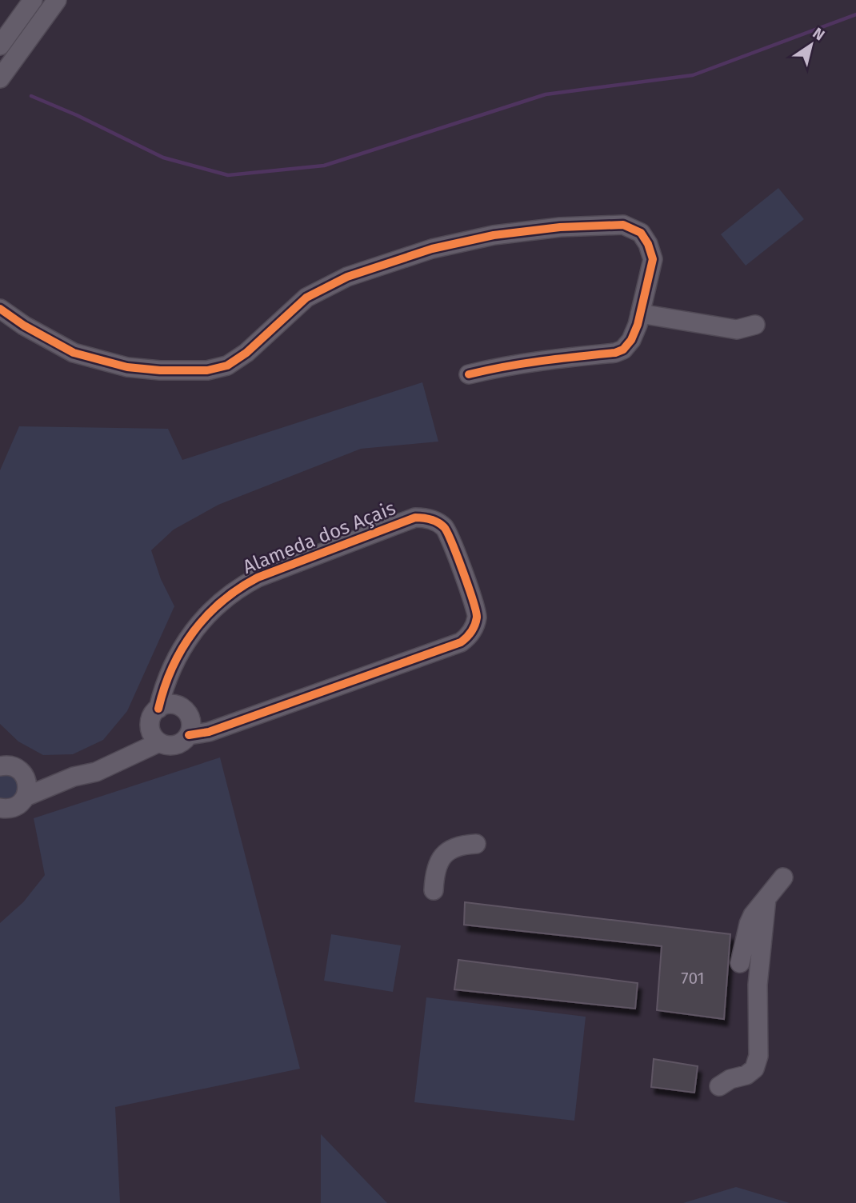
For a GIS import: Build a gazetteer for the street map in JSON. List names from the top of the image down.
{
  "streets": {
    "street": ["Alameda dos Açais"]
  },
  "house_numbers": ["701"],
  "north": "top right"
}
